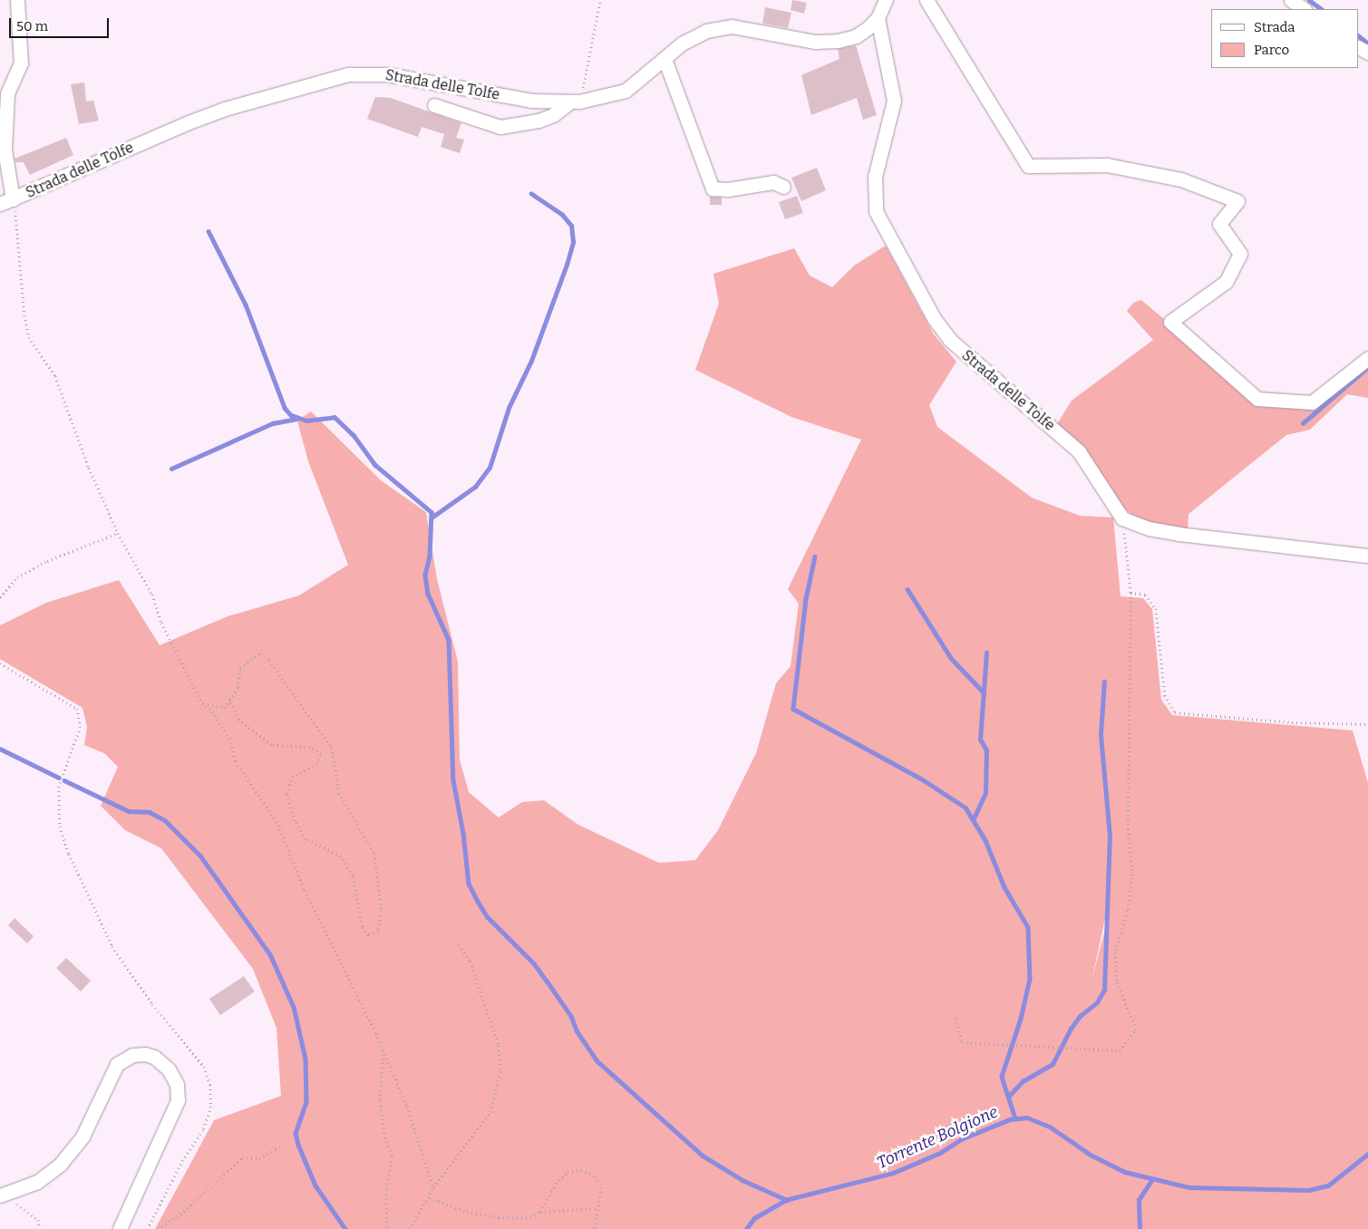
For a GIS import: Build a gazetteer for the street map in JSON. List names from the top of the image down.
{
  "streets": {
    "street": ["Strada delle Tolfe"]
  },
  "water": ["Torrente Bolgione"],
  "legend": ["Strada", "Parco"],
  "scale_bar": "50 m"
}
